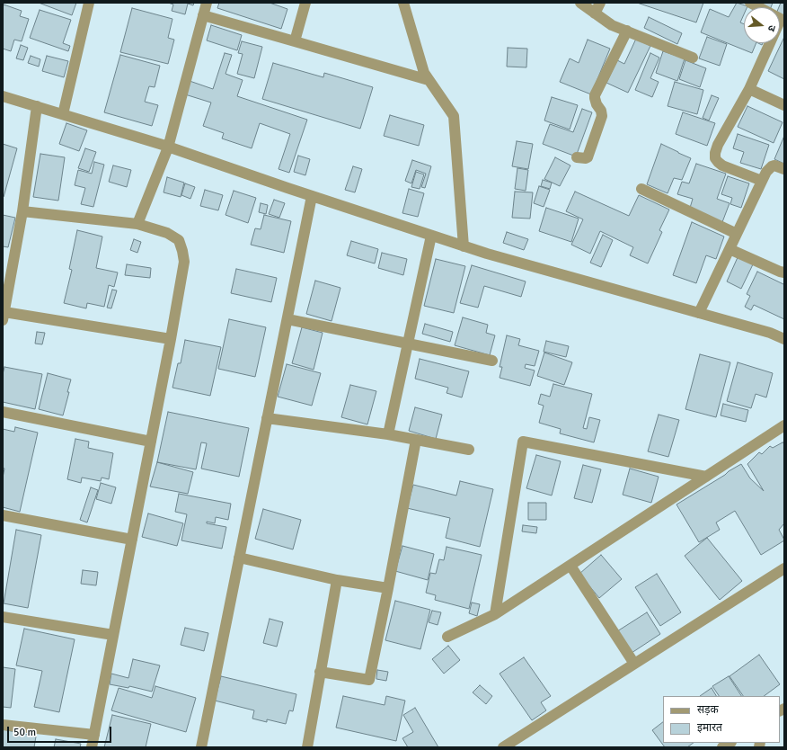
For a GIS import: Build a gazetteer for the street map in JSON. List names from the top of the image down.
{
  "legend": ["सड़क", "इमारत"],
  "scale_bar": "50 m",
  "north": "right"
}
